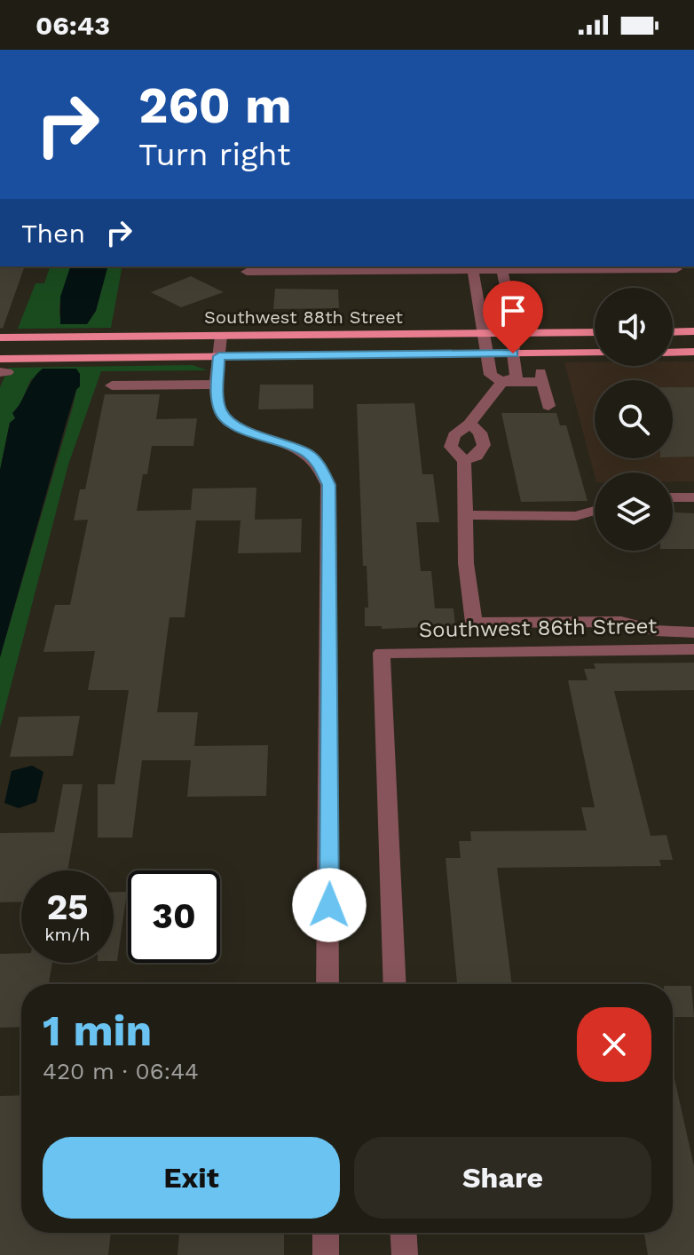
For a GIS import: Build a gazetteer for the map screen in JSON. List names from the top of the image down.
{
  "streets": {
    "main road": ["Southwest 88th Street"],
    "street": ["Southwest 86th Street"]
  },
  "page": {
    "status": "06:43",
    "turn": ["260 m", "Turn right"],
    "then": "Then",
    "speed": "25 km/h",
    "limit": "30",
    "heading": ["1 min", "420 m · 06:44"],
    "buttons": ["Exit", "Share"]
  }
}
